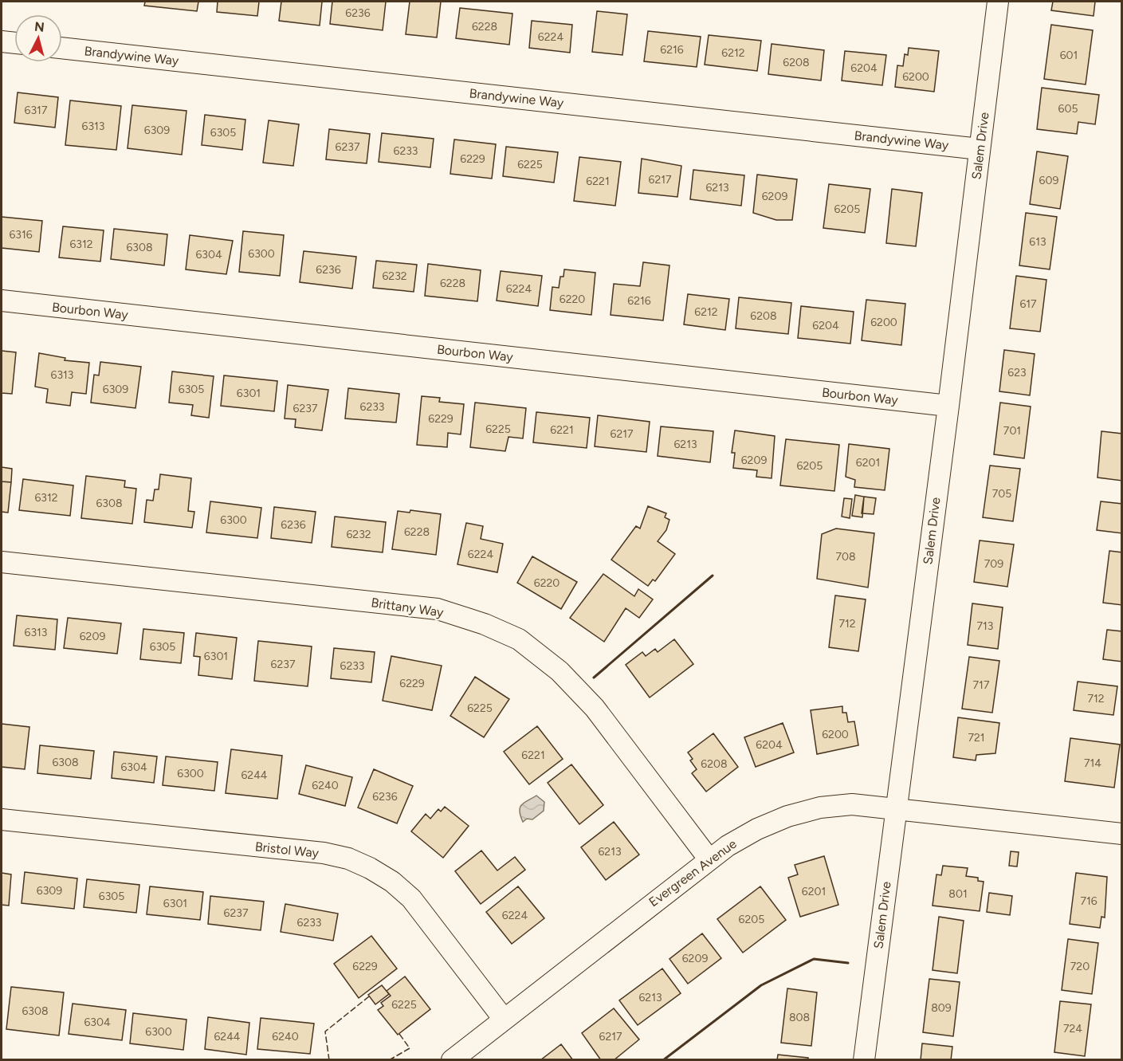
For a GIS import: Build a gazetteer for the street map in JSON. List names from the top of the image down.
{
  "streets": {
    "street": [
      "Brandywine Way",
      "Salem Drive",
      "Bourbon Way",
      "Brittany Way",
      "Bristol Way",
      "Evergreen Avenue"
    ]
  },
  "crossings": [
    ["Brandywine Way", "Salem Drive"],
    ["Salem Drive", "Bourbon Way"],
    ["Salem Drive", "Evergreen Avenue"],
    ["Brittany Way", "Evergreen Avenue"],
    ["Bristol Way", "Evergreen Avenue"]
  ],
  "house_numbers": [
    "6236",
    "6228",
    "6224",
    "6216",
    "6212",
    "601",
    "6208",
    "6204",
    "6200",
    "605",
    "6317",
    "6313",
    "6309",
    "6305",
    "6237",
    "6233",
    "6229",
    "6225",
    "6217",
    "609",
    "6221",
    "6213",
    "6209",
    "6205",
    "6316",
    "613",
    "6312",
    "6308",
    "6300",
    "6304",
    "6236",
    "6232",
    "6228",
    "6224",
    "6220",
    "6216",
    "617",
    "6212",
    "6208",
    "6200",
    "6204",
    "623",
    "6313",
    "6309",
    "6305",
    "6301",
    "6233",
    "6237",
    "6229",
    "6225",
    "6221",
    "701",
    "6217",
    "6213",
    "6209",
    "6201",
    "6205",
    "705",
    "6312",
    "6308",
    "6300",
    "6236",
    "6228",
    "6232",
    "6224",
    "708",
    "709",
    "6220",
    "712",
    "713",
    "6313",
    "6209",
    "6305",
    "6301",
    "6237",
    "6233",
    "6229",
    "717",
    "712",
    "6225",
    "6200",
    "721",
    "6204",
    "6221",
    "6308",
    "714",
    "6208",
    "6304",
    "6300",
    "6244",
    "6240",
    "6236",
    "6213",
    "6309",
    "6201",
    "801",
    "6305",
    "716",
    "6301",
    "6237",
    "6224",
    "6205",
    "6233",
    "6209",
    "6229",
    "720",
    "6213",
    "6225",
    "809",
    "6308",
    "808",
    "6304",
    "724",
    "6300",
    "6244",
    "6240",
    "6217"
  ],
  "north": "top"
}
